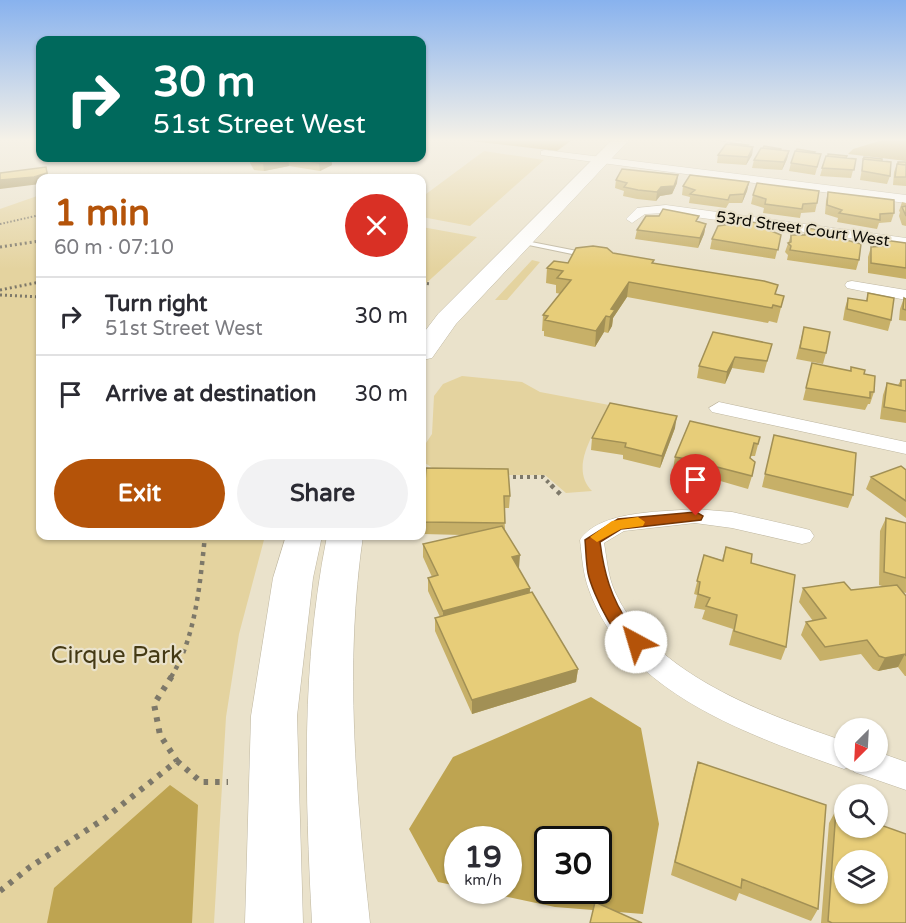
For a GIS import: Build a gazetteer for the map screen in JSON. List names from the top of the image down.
{
  "streets": {
    "street": ["53rd Street Court West"]
  },
  "parks": ["Cirque Park"],
  "north": "bottom left",
  "page": {
    "turn": ["30 m", "51st Street West"],
    "heading": ["1 min", "60 m · 07:10"],
    "list": [
      {
        "name": "Turn right",
        "note": "51st Street West",
        "value": "30 m"
      },
      {
        "name": "Arrive at destination",
        "value": "30 m"
      }
    ],
    "buttons": ["Exit", "Share"],
    "speed": "19 km/h",
    "limit": "30"
  }
}
